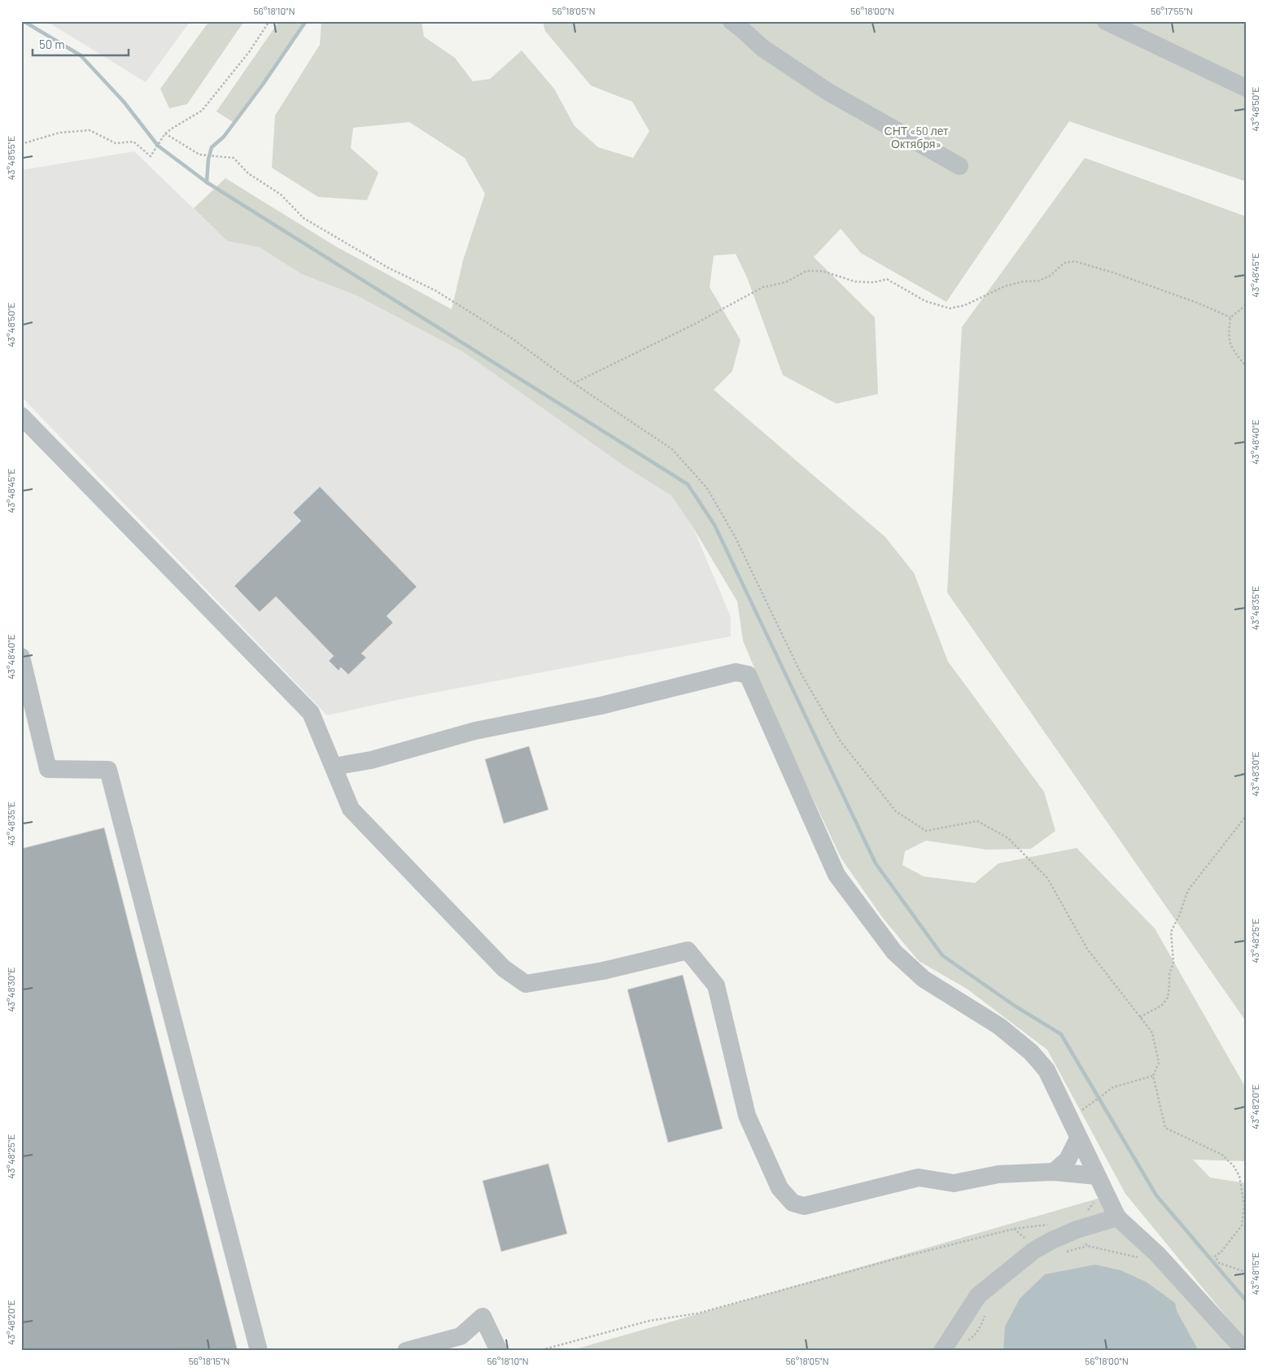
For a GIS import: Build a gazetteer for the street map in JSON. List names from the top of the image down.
{
  "parks": ["СНТ «50 лет Октября»"],
  "scale_bar": "50 m",
  "coordinates": [
    "56°18'10\"N",
    "56°18'05\"N",
    "56°18'00\"N",
    "56°17'55\"N",
    "43°48'50\"E",
    "43°48'55\"E",
    "43°48'45\"E",
    "43°48'40\"E",
    "43°48'35\"E",
    "43°48'30\"E",
    "43°48'25\"E",
    "43°48'20\"E",
    "43°48'15\"E",
    "56°18'15\"N"
  ]
}
